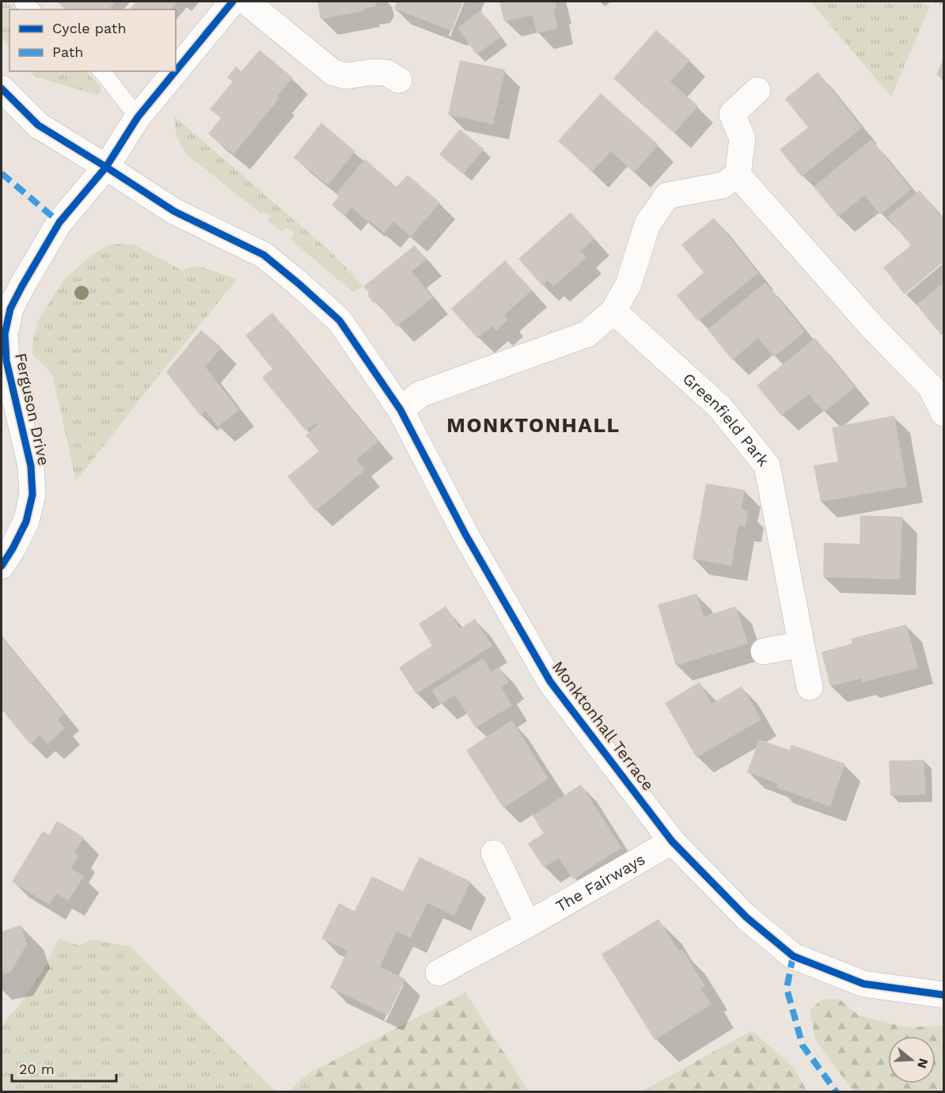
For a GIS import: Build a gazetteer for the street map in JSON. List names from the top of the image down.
{
  "streets": {
    "street": [
      "Ferguson Drive",
      "Greenfield Park",
      "Monktonhall Terrace",
      "The Fairways"
    ]
  },
  "crossings": [
    ["Ferguson Drive", "Monktonhall Terrace"],
    ["Monktonhall Terrace", "The Fairways"]
  ],
  "districts": ["MONKTONHALL"],
  "legend": ["Cycle path", "Path"],
  "scale_bar": "20 m",
  "north": "right"
}
